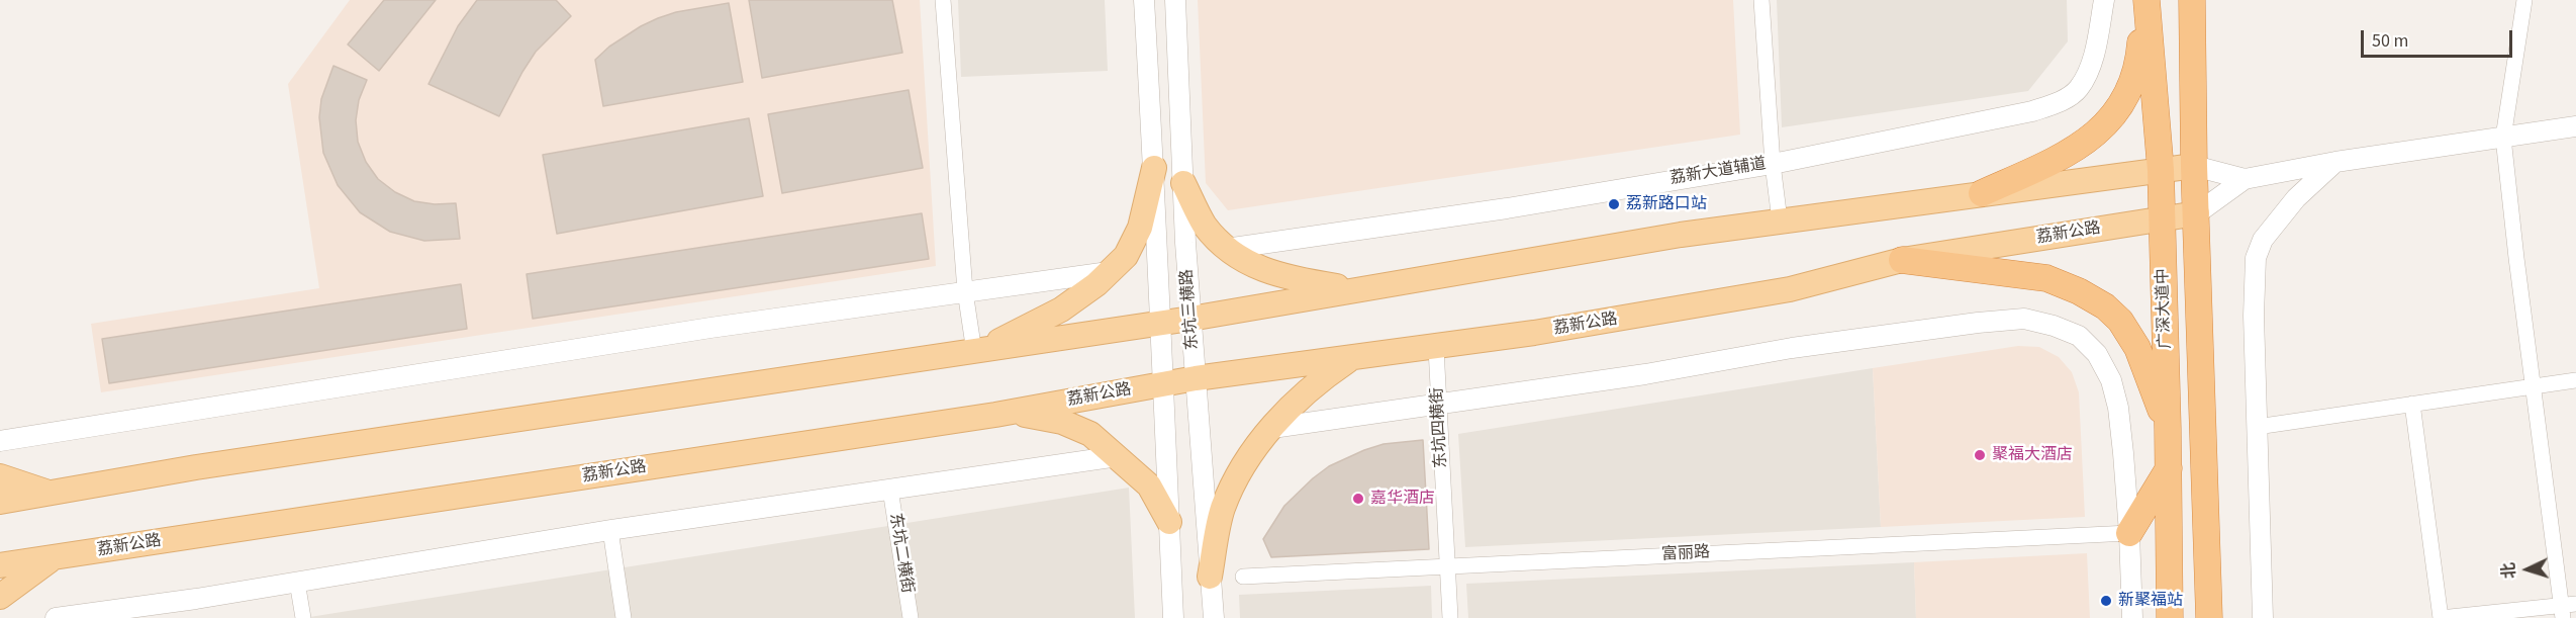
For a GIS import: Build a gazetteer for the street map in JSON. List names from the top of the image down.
{
  "streets": {
    "highway": ["广深大道中"],
    "main road": ["荔新公路"],
    "street": [
      "荔新大道辅道",
      "东坑三横路",
      "东坑四横街",
      "东坑二横街",
      "富丽路"
    ]
  },
  "crossings": [
    ["荔新公路", "广深大道中"],
    ["荔新公路", "东坑三横路"],
    ["荔新公路", "东坑四横街"],
    ["东坑四横街", "富丽路"]
  ],
  "places": [
    "荔新路口站",
    "聚福大酒店",
    "嘉华酒店",
    "新聚福站"
  ],
  "scale_bar": "50 m",
  "north": "left"
}
